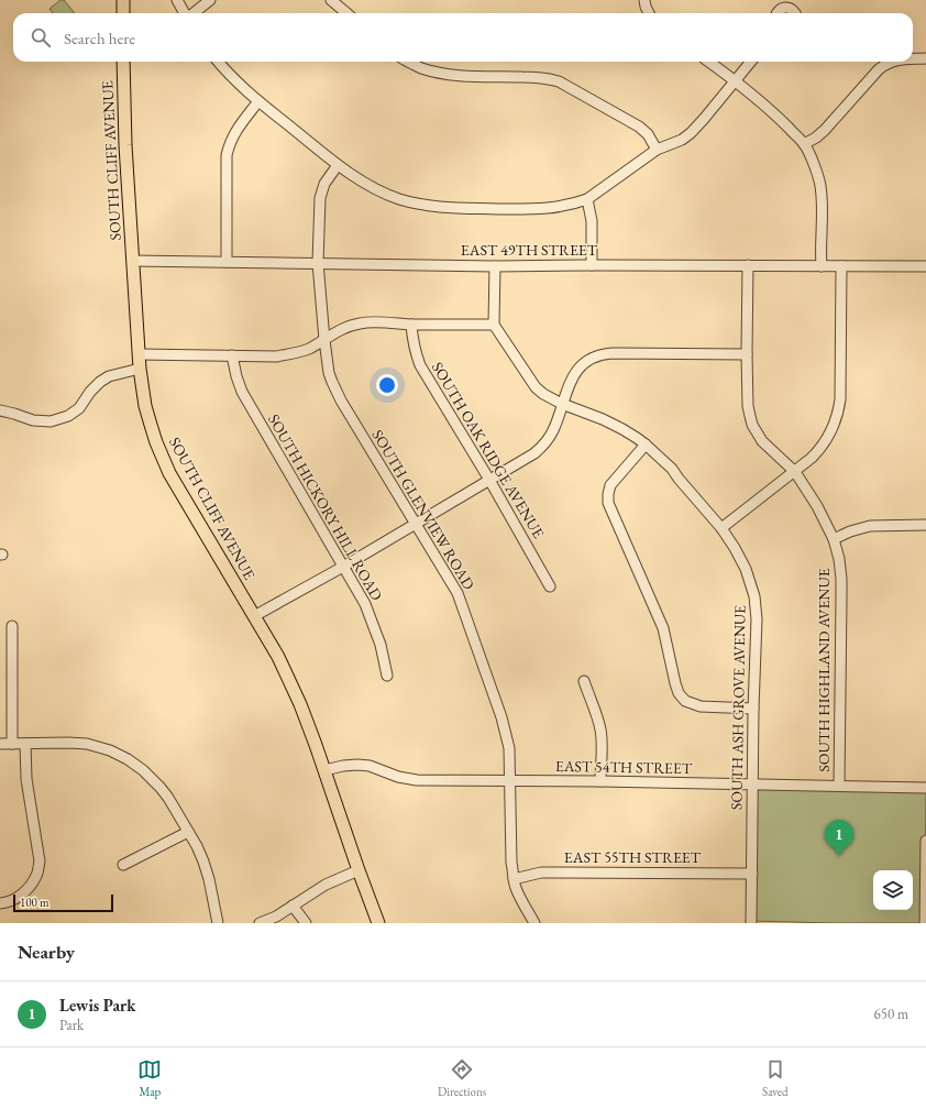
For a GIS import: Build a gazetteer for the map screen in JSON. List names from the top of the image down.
{
  "streets": {
    "main road": ["SOUTH CLIFF AVENUE"],
    "street": [
      "EAST 49TH STREET",
      "SOUTH OAK RIDGE AVENUE",
      "SOUTH HICKORY HILL ROAD",
      "SOUTH GLENVIEW ROAD",
      "SOUTH HIGHLAND AVENUE",
      "SOUTH ASH GROVE AVENUE",
      "EAST 54TH STREET",
      "EAST 55TH STREET"
    ]
  },
  "crossings": [
    ["SOUTH CLIFF AVENUE", "EAST 49TH STREET"],
    ["SOUTH CLIFF AVENUE", "EAST 54TH STREET"],
    ["EAST 49TH STREET", "SOUTH GLENVIEW ROAD"],
    ["EAST 49TH STREET", "SOUTH HIGHLAND AVENUE"],
    ["SOUTH GLENVIEW ROAD", "EAST 54TH STREET"],
    ["SOUTH GLENVIEW ROAD", "EAST 55TH STREET"],
    ["SOUTH HIGHLAND AVENUE", "EAST 54TH STREET"],
    ["SOUTH ASH GROVE AVENUE", "EAST 54TH STREET"],
    ["SOUTH ASH GROVE AVENUE", "EAST 55TH STREET"]
  ],
  "scale_bar": "100 m",
  "page": {
    "search": "Search here",
    "pins": "1",
    "scale": "100 m",
    "heading": "Nearby",
    "list": [
      {
        "mark": "1",
        "name": "Lewis Park",
        "note": "Park",
        "value": "650 m"
      }
    ],
    "nav": ["Map", "Directions", "Saved"]
  }
}
